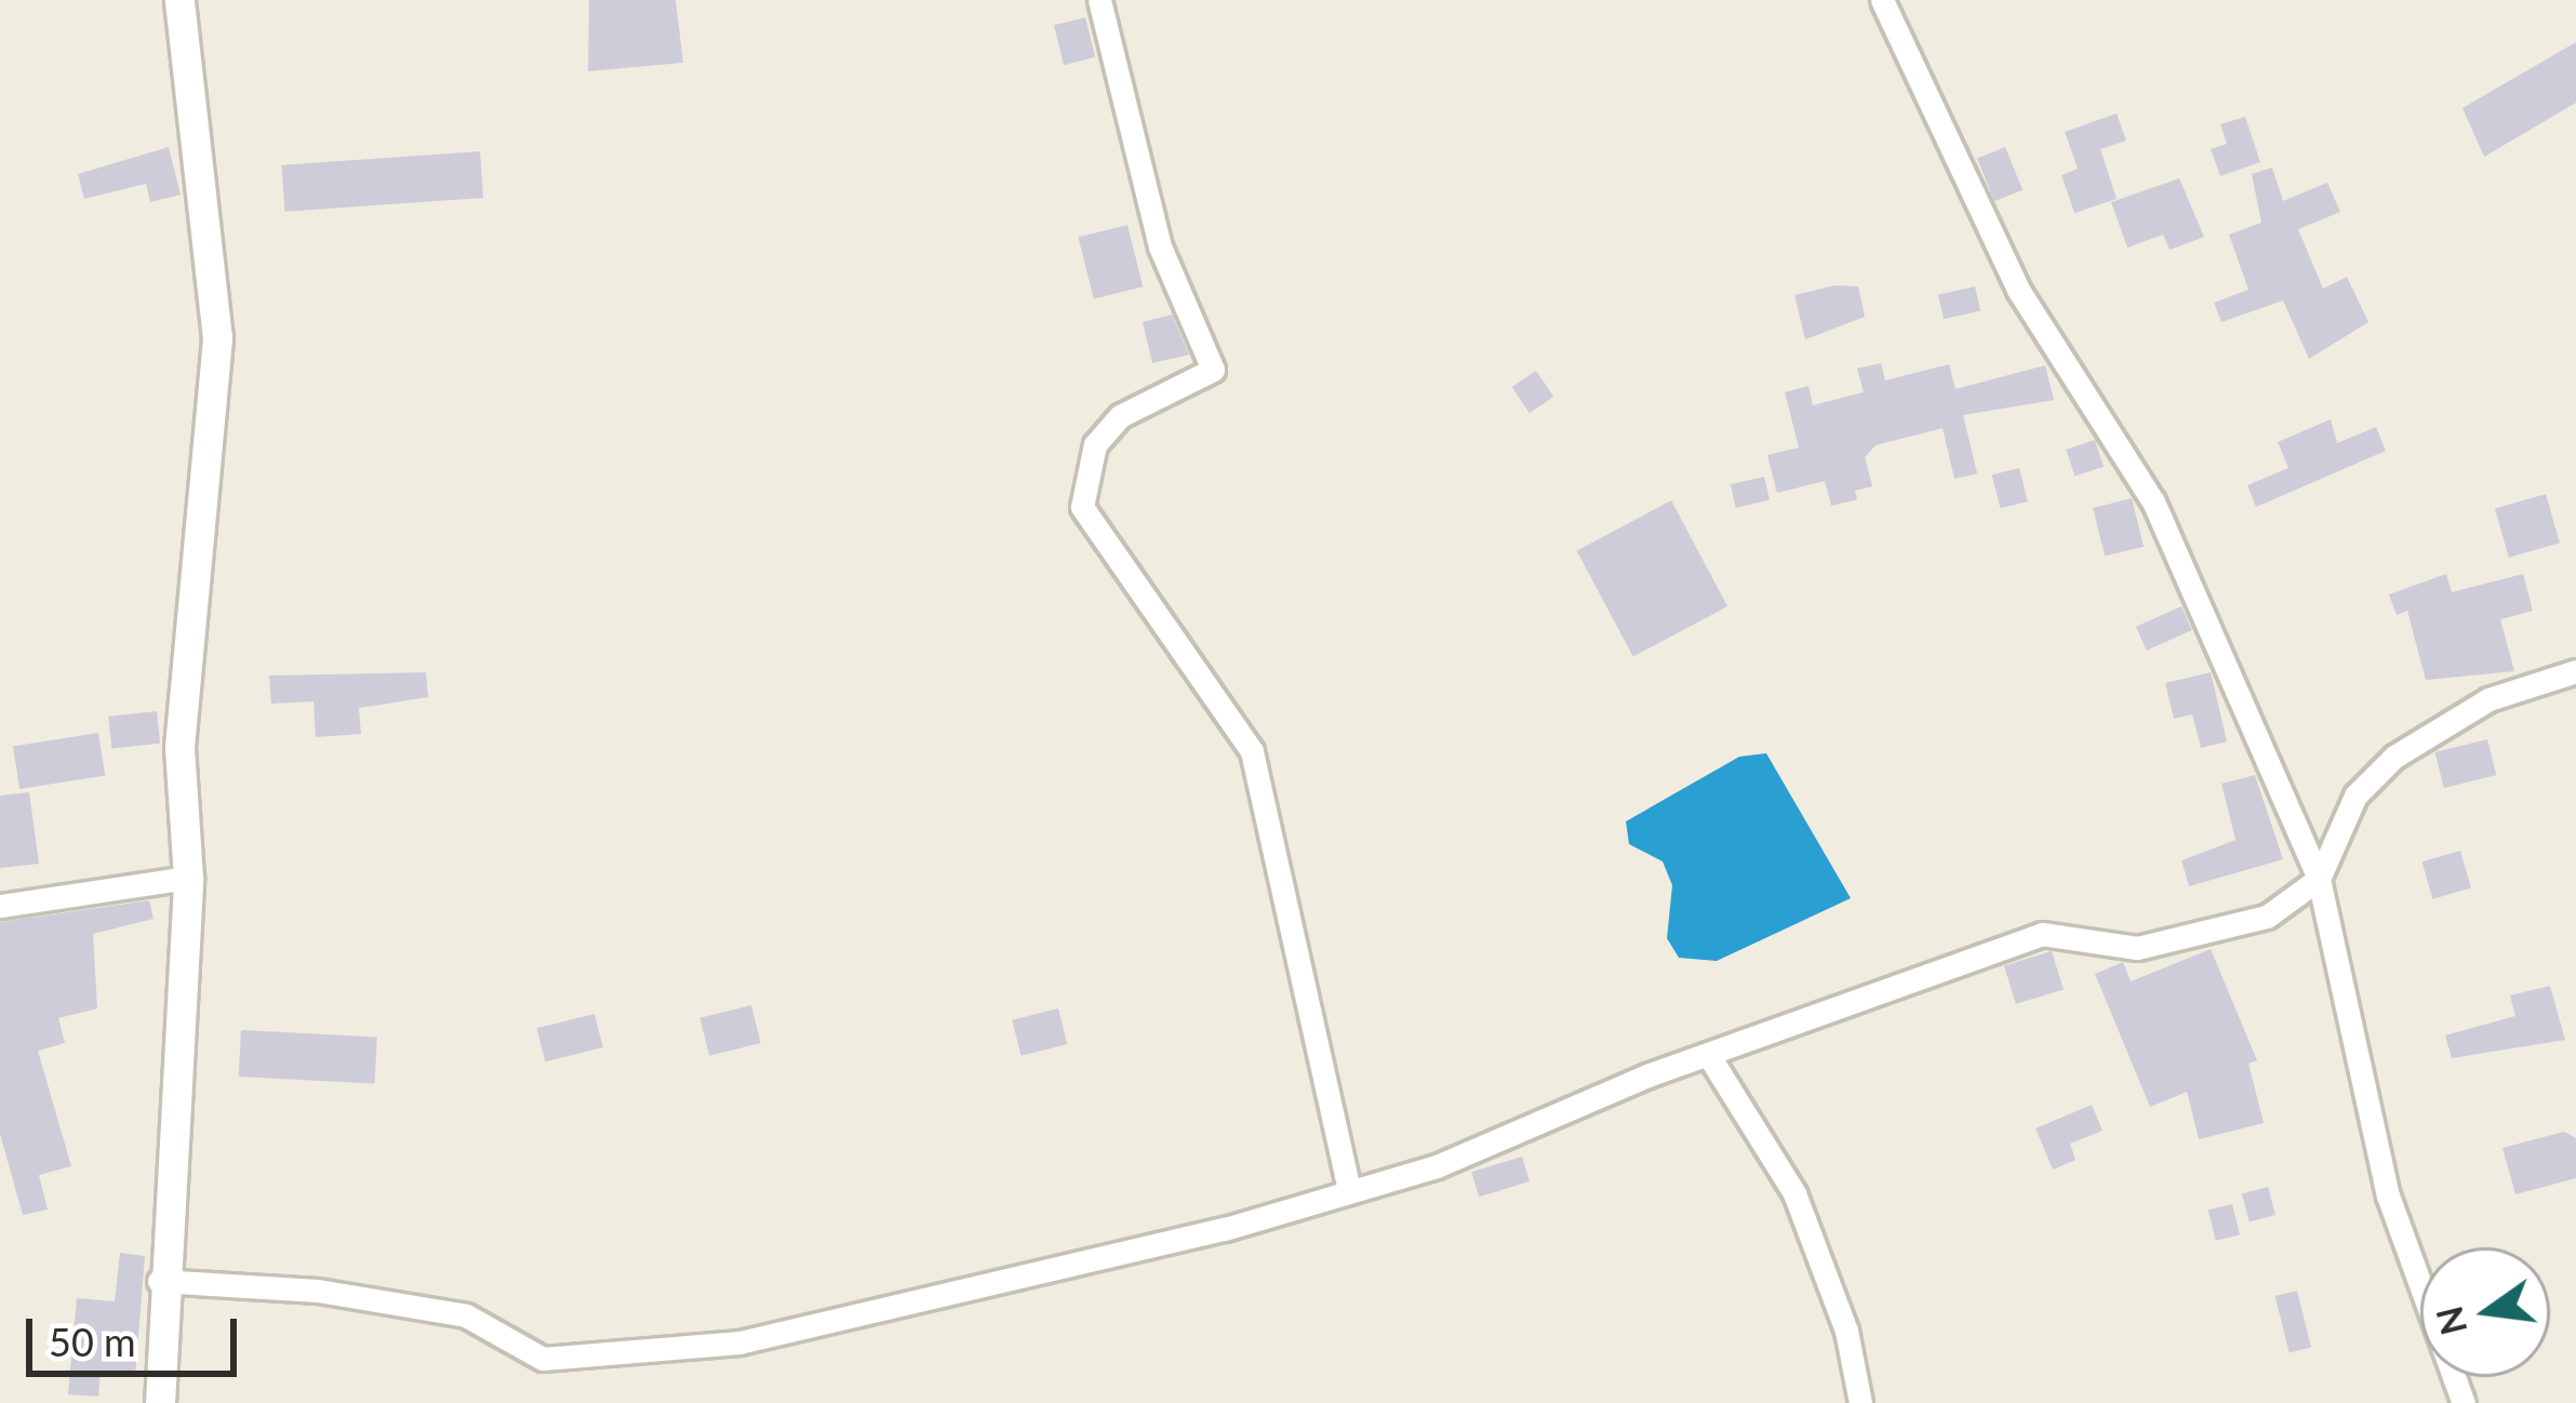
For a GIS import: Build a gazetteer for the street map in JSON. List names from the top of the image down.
{
  "scale_bar": "50 m",
  "north": "left"
}
